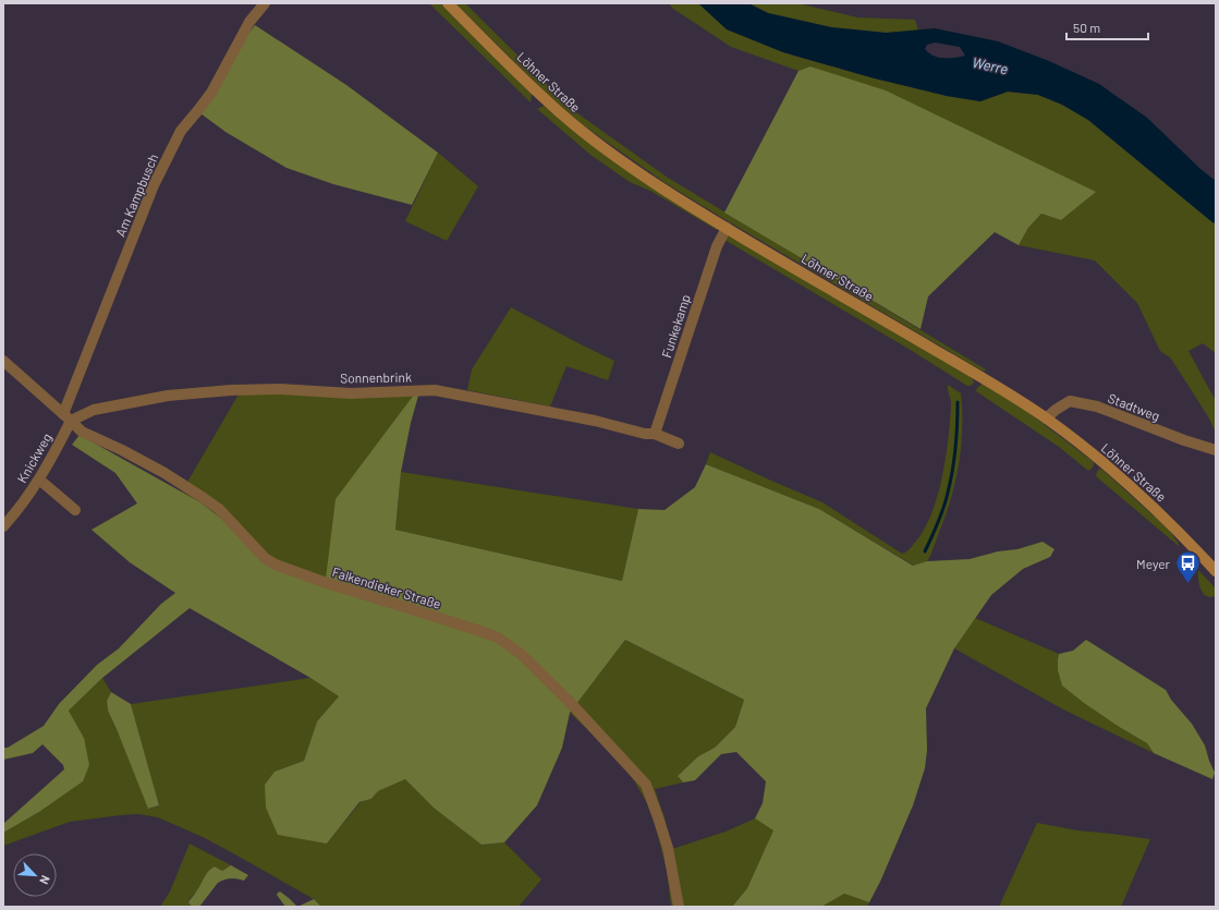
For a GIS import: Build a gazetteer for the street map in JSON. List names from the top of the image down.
{
  "streets": {
    "main road": ["Löhner Straße"],
    "street": [
      "Am Kampbusch",
      "Funkekamp",
      "Sonnenbrink",
      "Stadtweg",
      "Knickweg",
      "Falkendieker Straße"
    ]
  },
  "crossings": [
    ["Löhner Straße", "Funkekamp"],
    ["Löhner Straße", "Stadtweg"],
    ["Am Kampbusch", "Sonnenbrink"],
    ["Am Kampbusch", "Knickweg"],
    ["Am Kampbusch", "Falkendieker Straße"],
    ["Funkekamp", "Sonnenbrink"],
    ["Sonnenbrink", "Knickweg"],
    ["Sonnenbrink", "Falkendieker Straße"],
    ["Knickweg", "Falkendieker Straße"]
  ],
  "water": ["Werre"],
  "places": {
    "bus stop": ["Meyer"]
  },
  "scale_bar": "50 m",
  "north": "bottom right"
}
